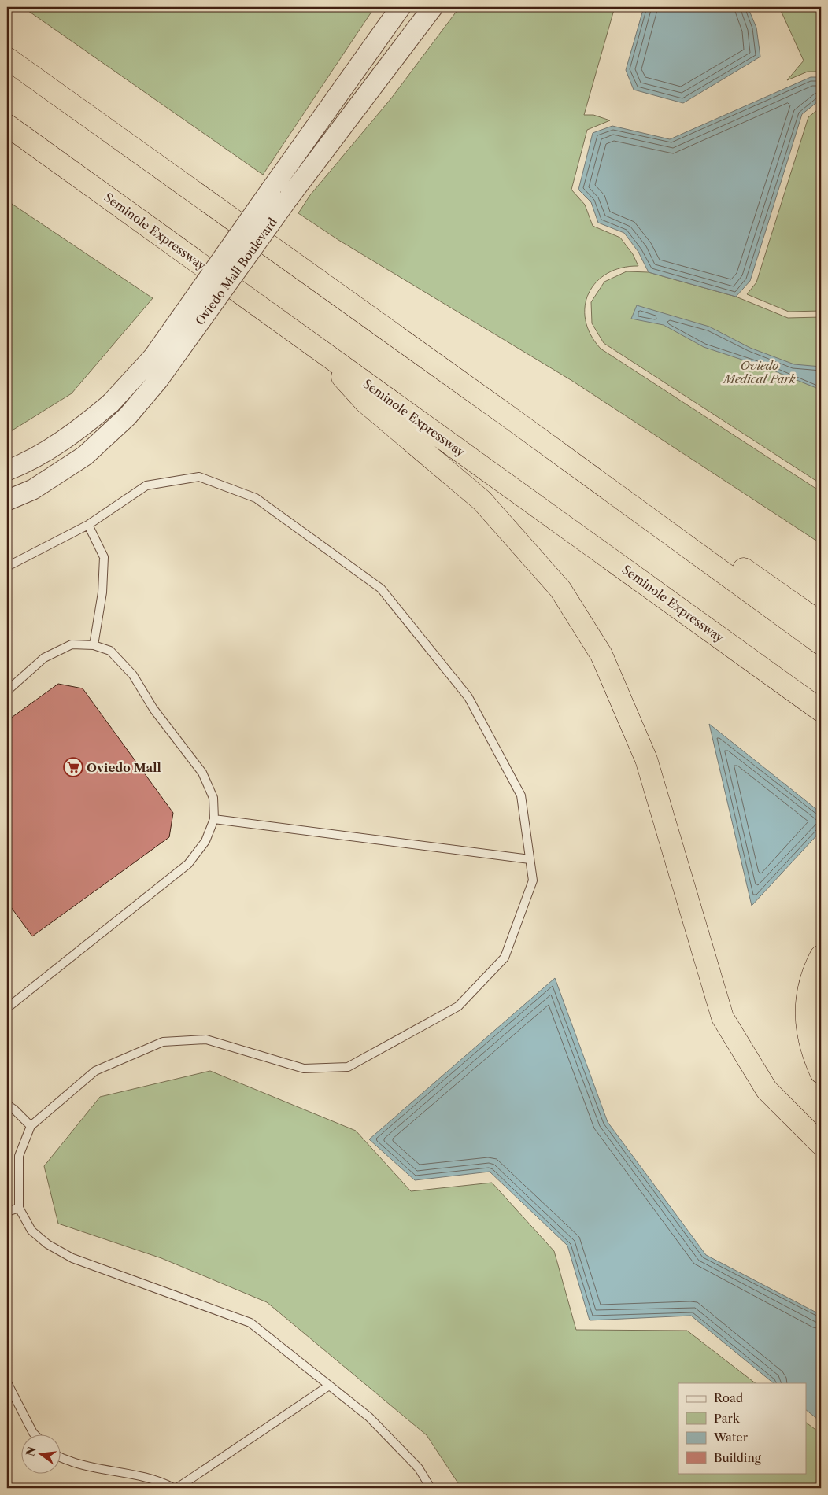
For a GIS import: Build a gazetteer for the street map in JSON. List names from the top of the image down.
{
  "streets": {
    "highway": ["Seminole Expressway"],
    "street": ["Oviedo Mall Boulevard"]
  },
  "parks": ["Oviedo Medical Park"],
  "places": {
    "supermarket": ["Oviedo Mall"]
  },
  "legend": [
    "Road",
    "Park",
    "Water",
    "Building"
  ],
  "north": "left"
}
